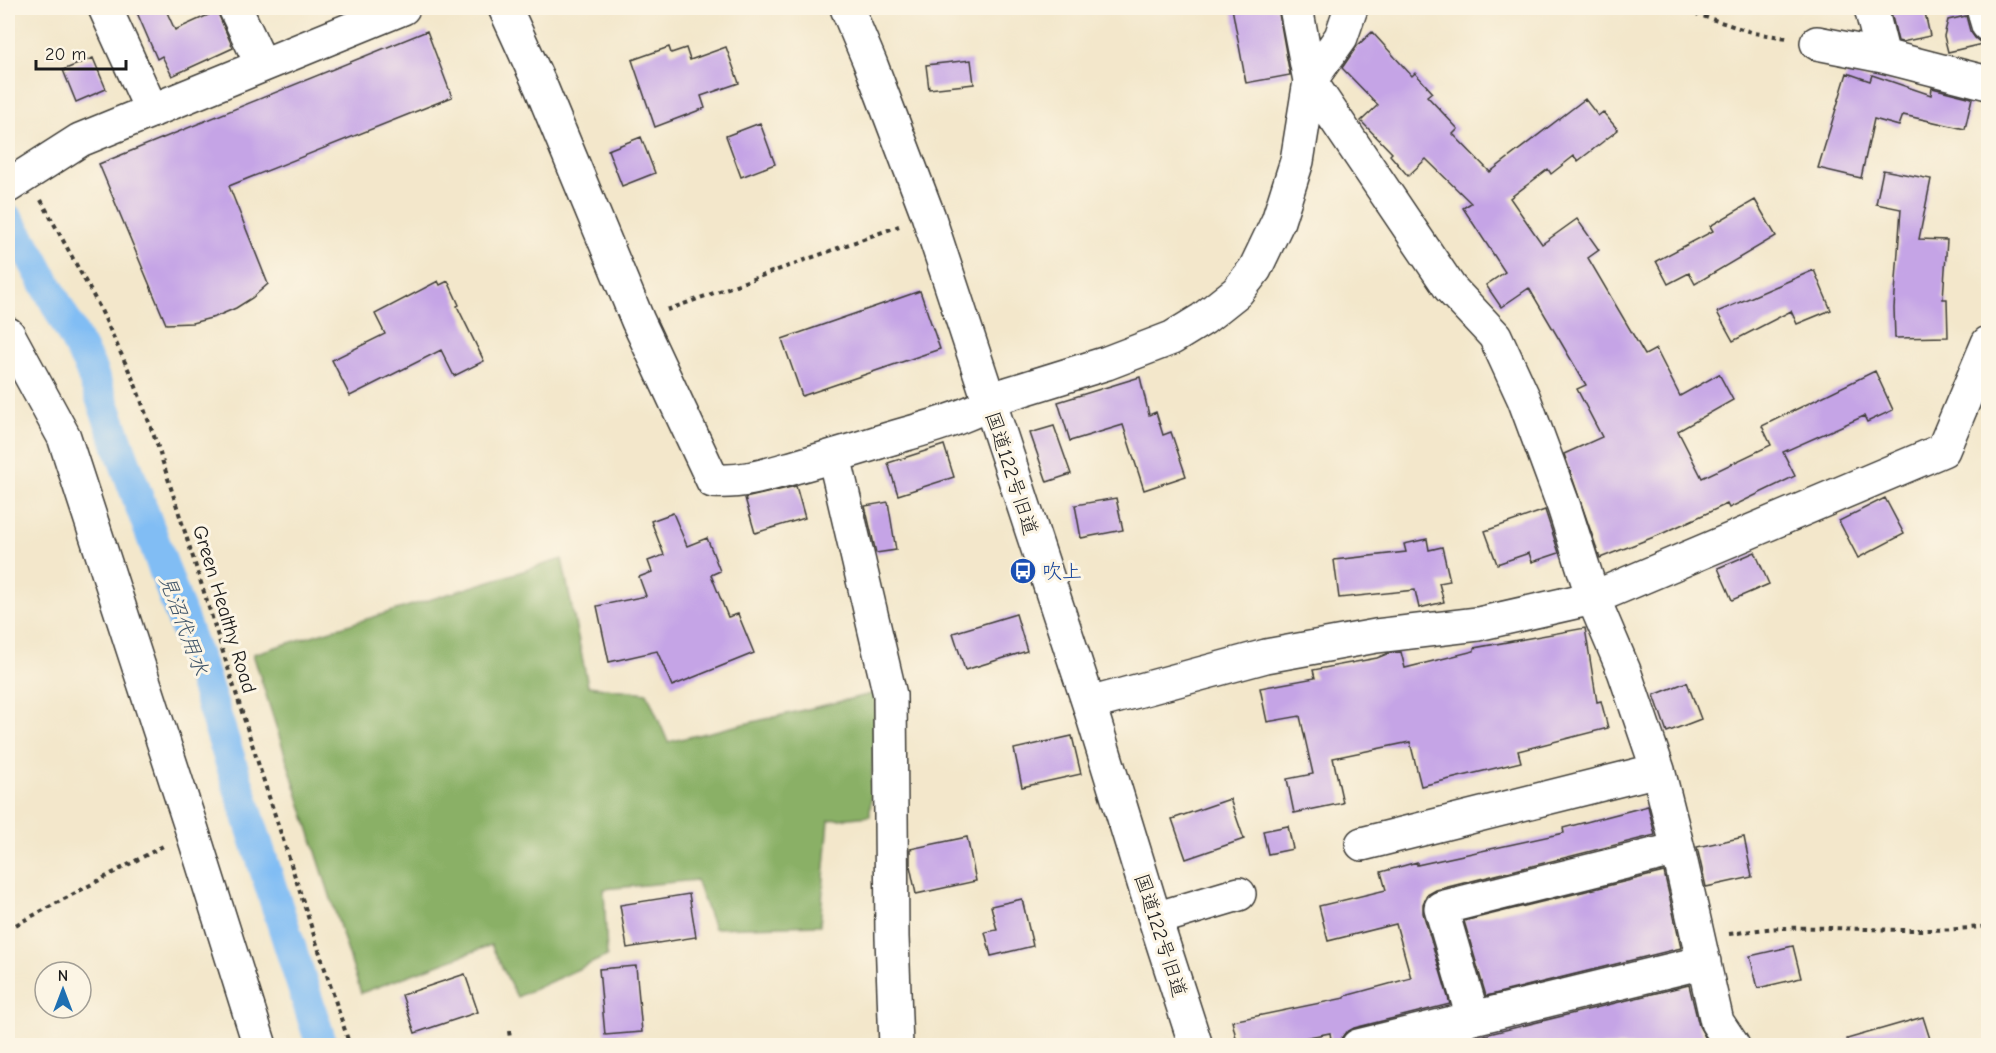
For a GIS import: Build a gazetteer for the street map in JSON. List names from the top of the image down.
{
  "streets": {
    "street": ["国道122号旧道"],
    "path": ["Green Healthy Road"]
  },
  "water": ["見沼代用水"],
  "places": {
    "bus stop": ["吹上"]
  },
  "scale_bar": "20 m",
  "north": "top"
}
